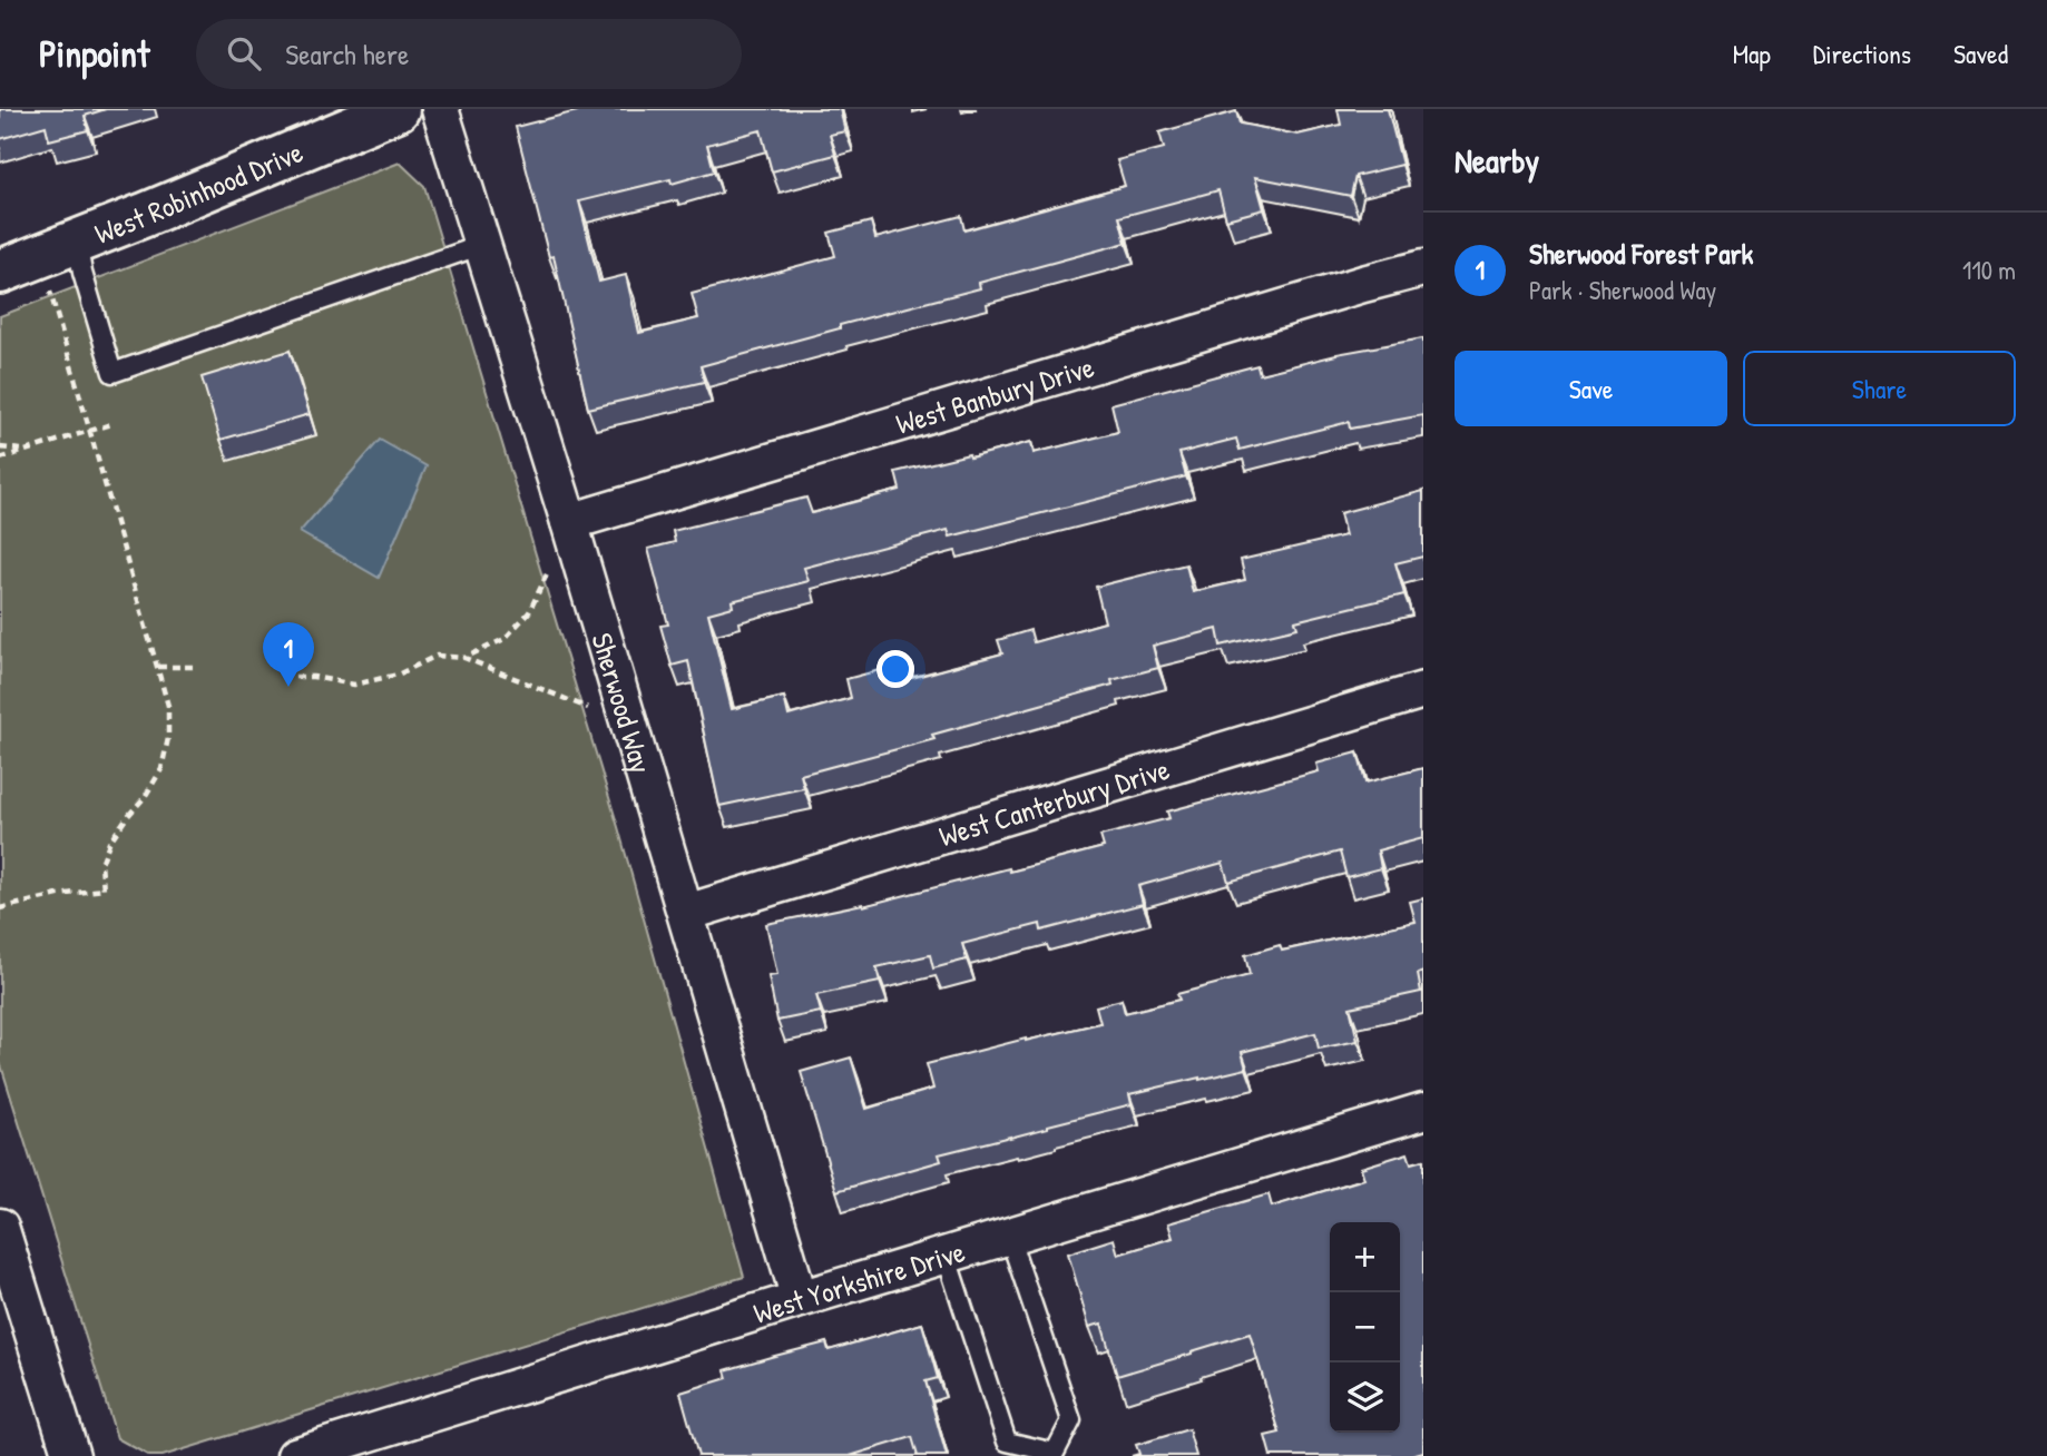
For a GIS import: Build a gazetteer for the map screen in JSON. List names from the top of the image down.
{
  "streets": {
    "street": [
      "West Robinhood Drive",
      "West Banbury Drive",
      "Sherwood Way",
      "West Canterbury Drive",
      "West Yorkshire Drive"
    ]
  },
  "crossings": [
    ["West Banbury Drive", "Sherwood Way"],
    ["Sherwood Way", "West Canterbury Drive"],
    ["Sherwood Way", "West Yorkshire Drive"]
  ],
  "page": {
    "header": "Pinpoint",
    "search": "Search here",
    "nav": ["Map", "Directions", "Saved"],
    "heading": "Nearby",
    "list": [
      {
        "mark": "1",
        "name": "Sherwood Forest Park",
        "note": "Park · Sherwood Way",
        "value": "110 m"
      }
    ],
    "buttons": ["Save", "Share"],
    "pins": "1",
    "map_buttons": ["+", "−"]
  }
}
